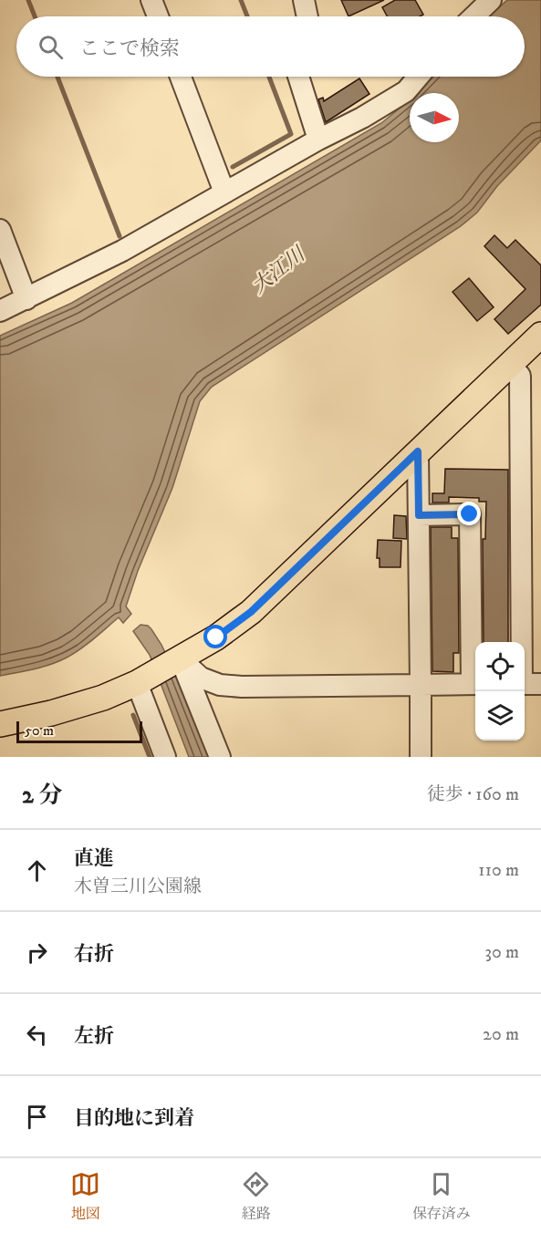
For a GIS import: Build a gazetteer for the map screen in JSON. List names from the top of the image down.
{
  "water": ["大江川"],
  "scale_bar": "50 m",
  "north": "right",
  "page": {
    "search": "ここで検索",
    "scale": "50 m",
    "heading": ["2 分", "徒歩 · 160 m"],
    "list": [
      ["直進", "木曽三川公園線", "110 m"],
      ["右折", "30 m"],
      ["左折", "20 m"],
      "目的地に到着"
    ],
    "nav": ["地図", "経路", "保存済み"]
  }
}
